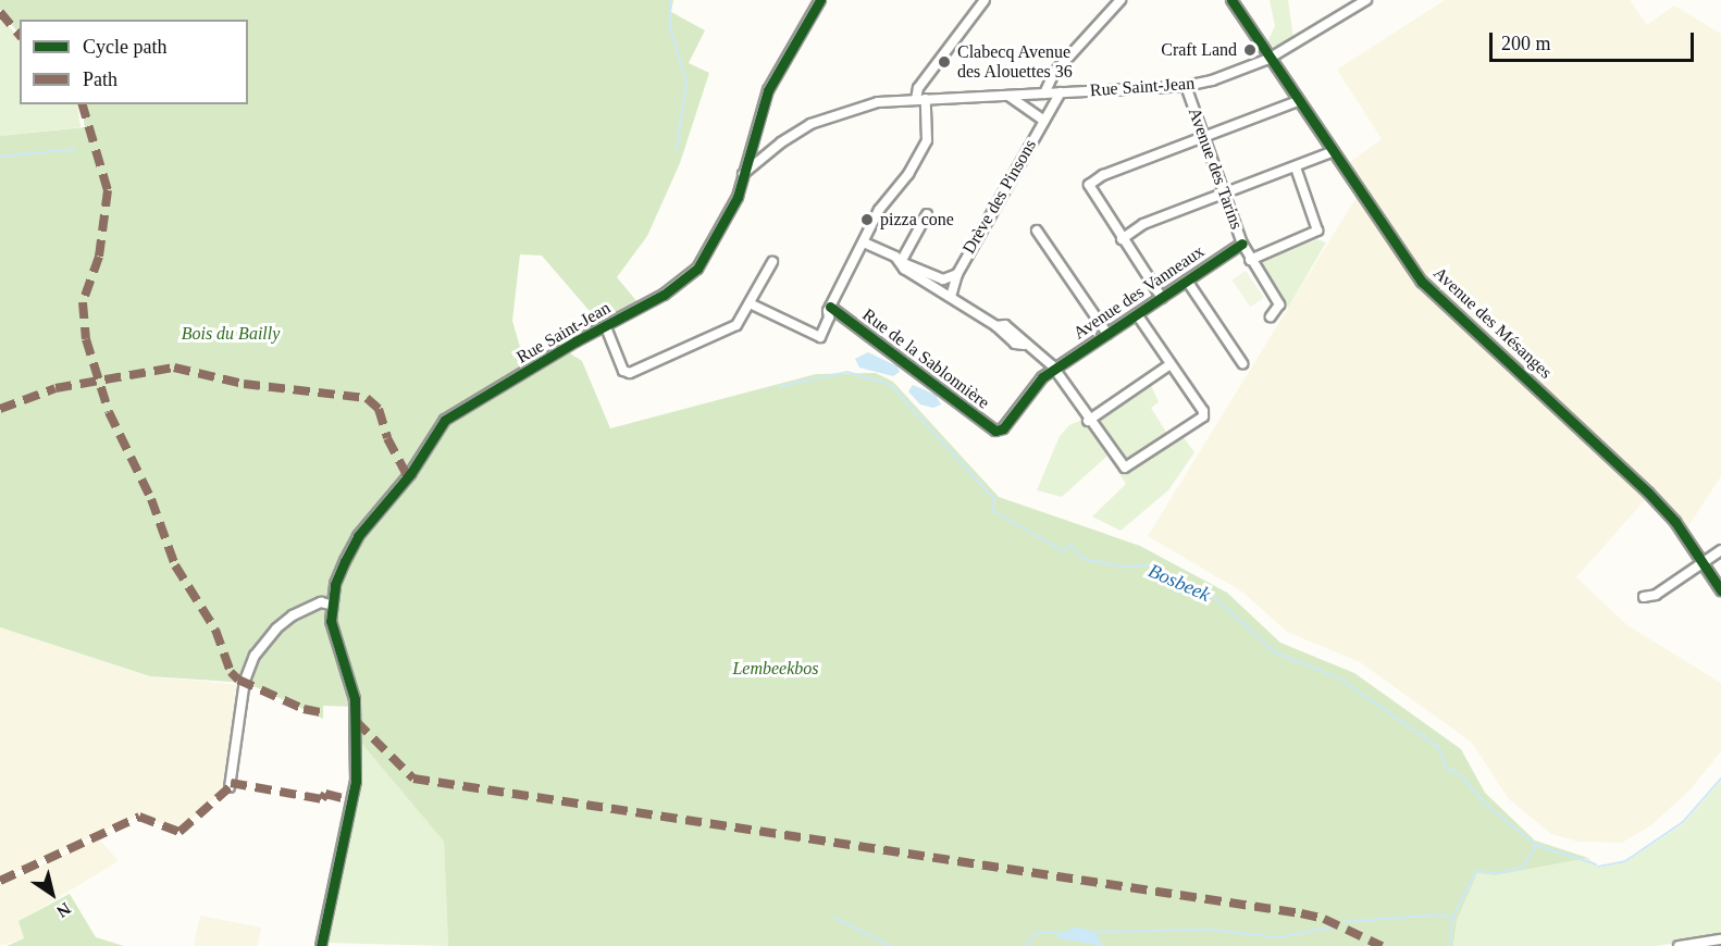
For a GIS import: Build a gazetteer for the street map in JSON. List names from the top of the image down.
{
  "streets": {
    "street": [
      "Rue Saint-Jean",
      "Avenue des Tarins",
      "Drève des Pinsons",
      "Avenue des Vanneaux",
      "Avenue des Mésanges",
      "Rue de la Sablonnière"
    ]
  },
  "crossings": [
    ["Rue Saint-Jean", "Avenue des Tarins"],
    ["Rue Saint-Jean", "Drève des Pinsons"],
    ["Rue Saint-Jean", "Avenue des Mésanges"],
    ["Avenue des Tarins", "Avenue des Vanneaux"],
    ["Avenue des Vanneaux", "Rue de la Sablonnière"]
  ],
  "water": ["Bosbeek"],
  "parks": ["Bois du Bailly", "Lembeekbos"],
  "places": ["Craft Land", "Clabecq Avenue des Alouettes 36", "pizza cone"],
  "legend": ["Cycle path", "Path"],
  "scale_bar": "200 m",
  "north": "bottom right"
}
